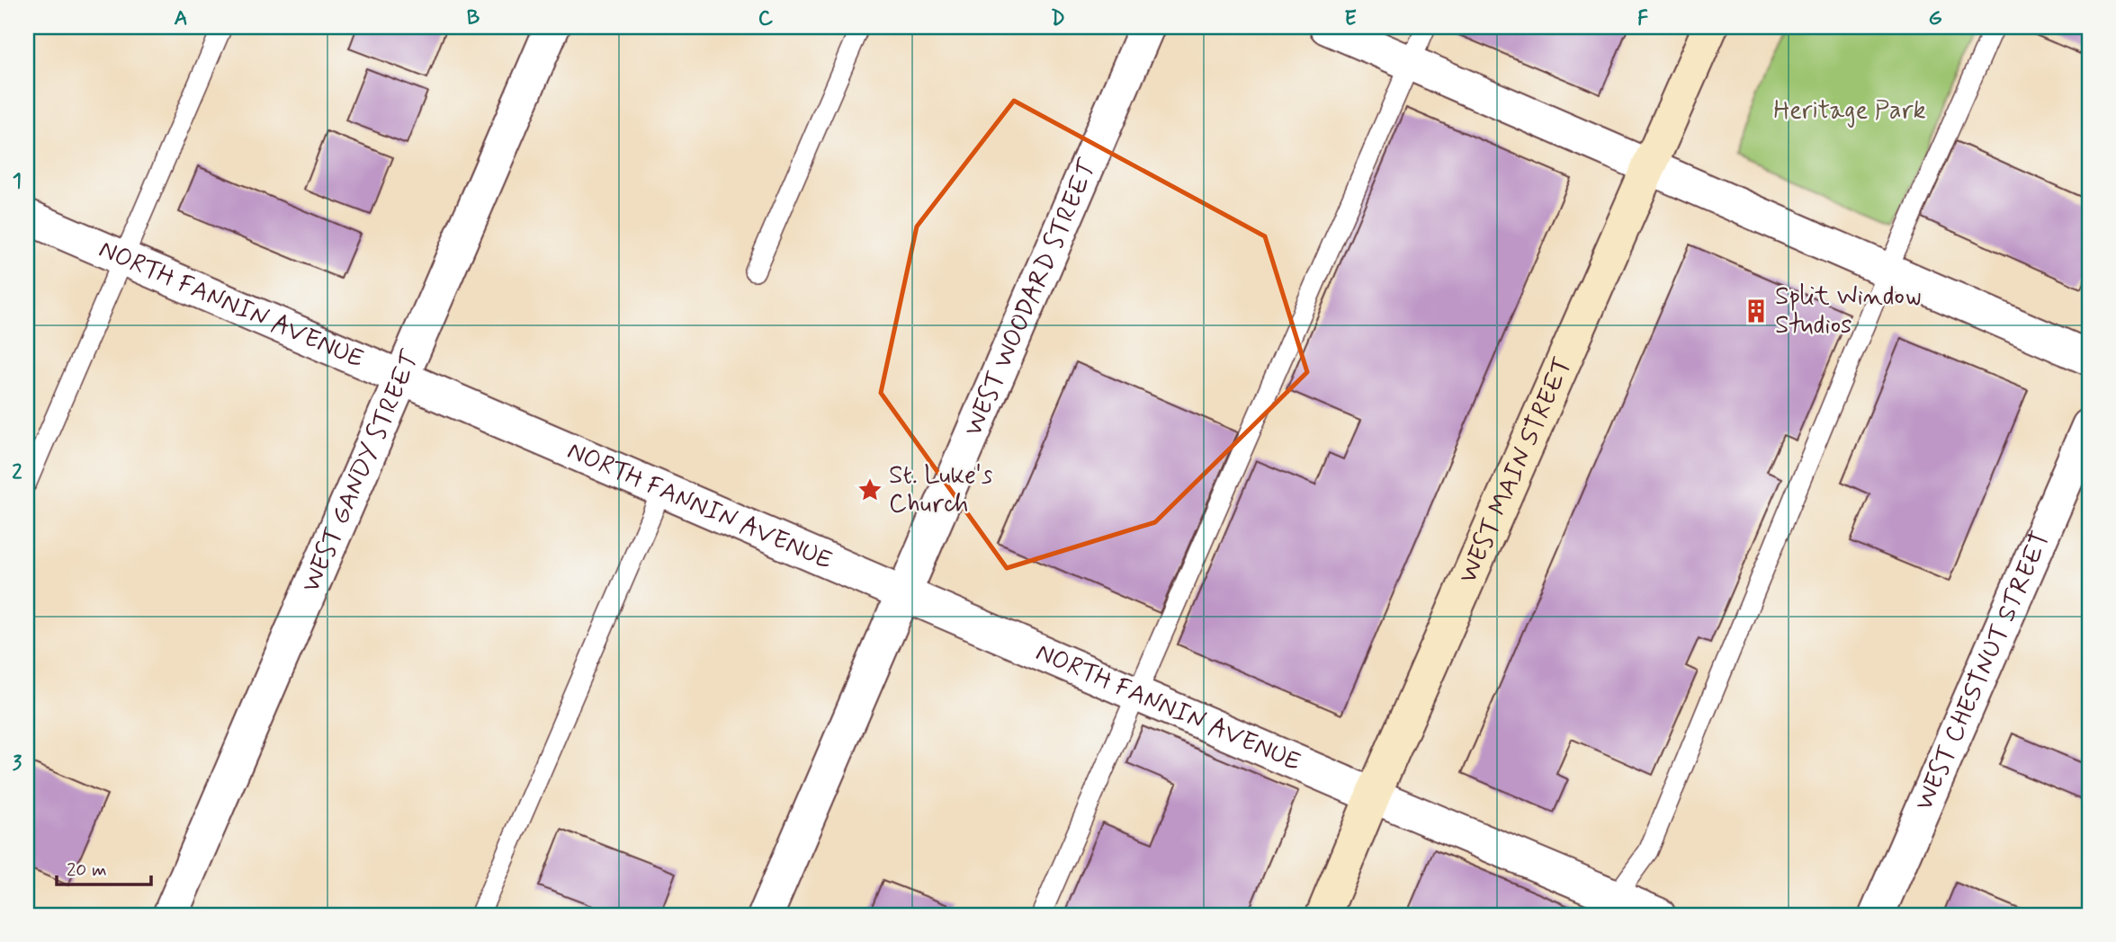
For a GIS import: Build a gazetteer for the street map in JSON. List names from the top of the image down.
{
  "streets": {
    "main road": ["WEST MAIN STREET"],
    "street": [
      "WEST WOODARD STREET",
      "NORTH FANNIN AVENUE",
      "WEST GANDY STREET",
      "WEST CHESTNUT STREET"
    ]
  },
  "crossings": [
    ["WEST WOODARD STREET", "NORTH FANNIN AVENUE"],
    ["NORTH FANNIN AVENUE", "WEST MAIN STREET"],
    ["NORTH FANNIN AVENUE", "WEST GANDY STREET"]
  ],
  "parks": ["Heritage Park"],
  "places": {
    "building": ["Split Window Studios"],
    "place": ["St. Luke's Church"]
  },
  "scale_bar": "20 m",
  "grid": {
    "columns": [
      "A",
      "B",
      "C",
      "D",
      "E",
      "F",
      "G"
    ],
    "rows": ["1", "2", "3"]
  }
}
